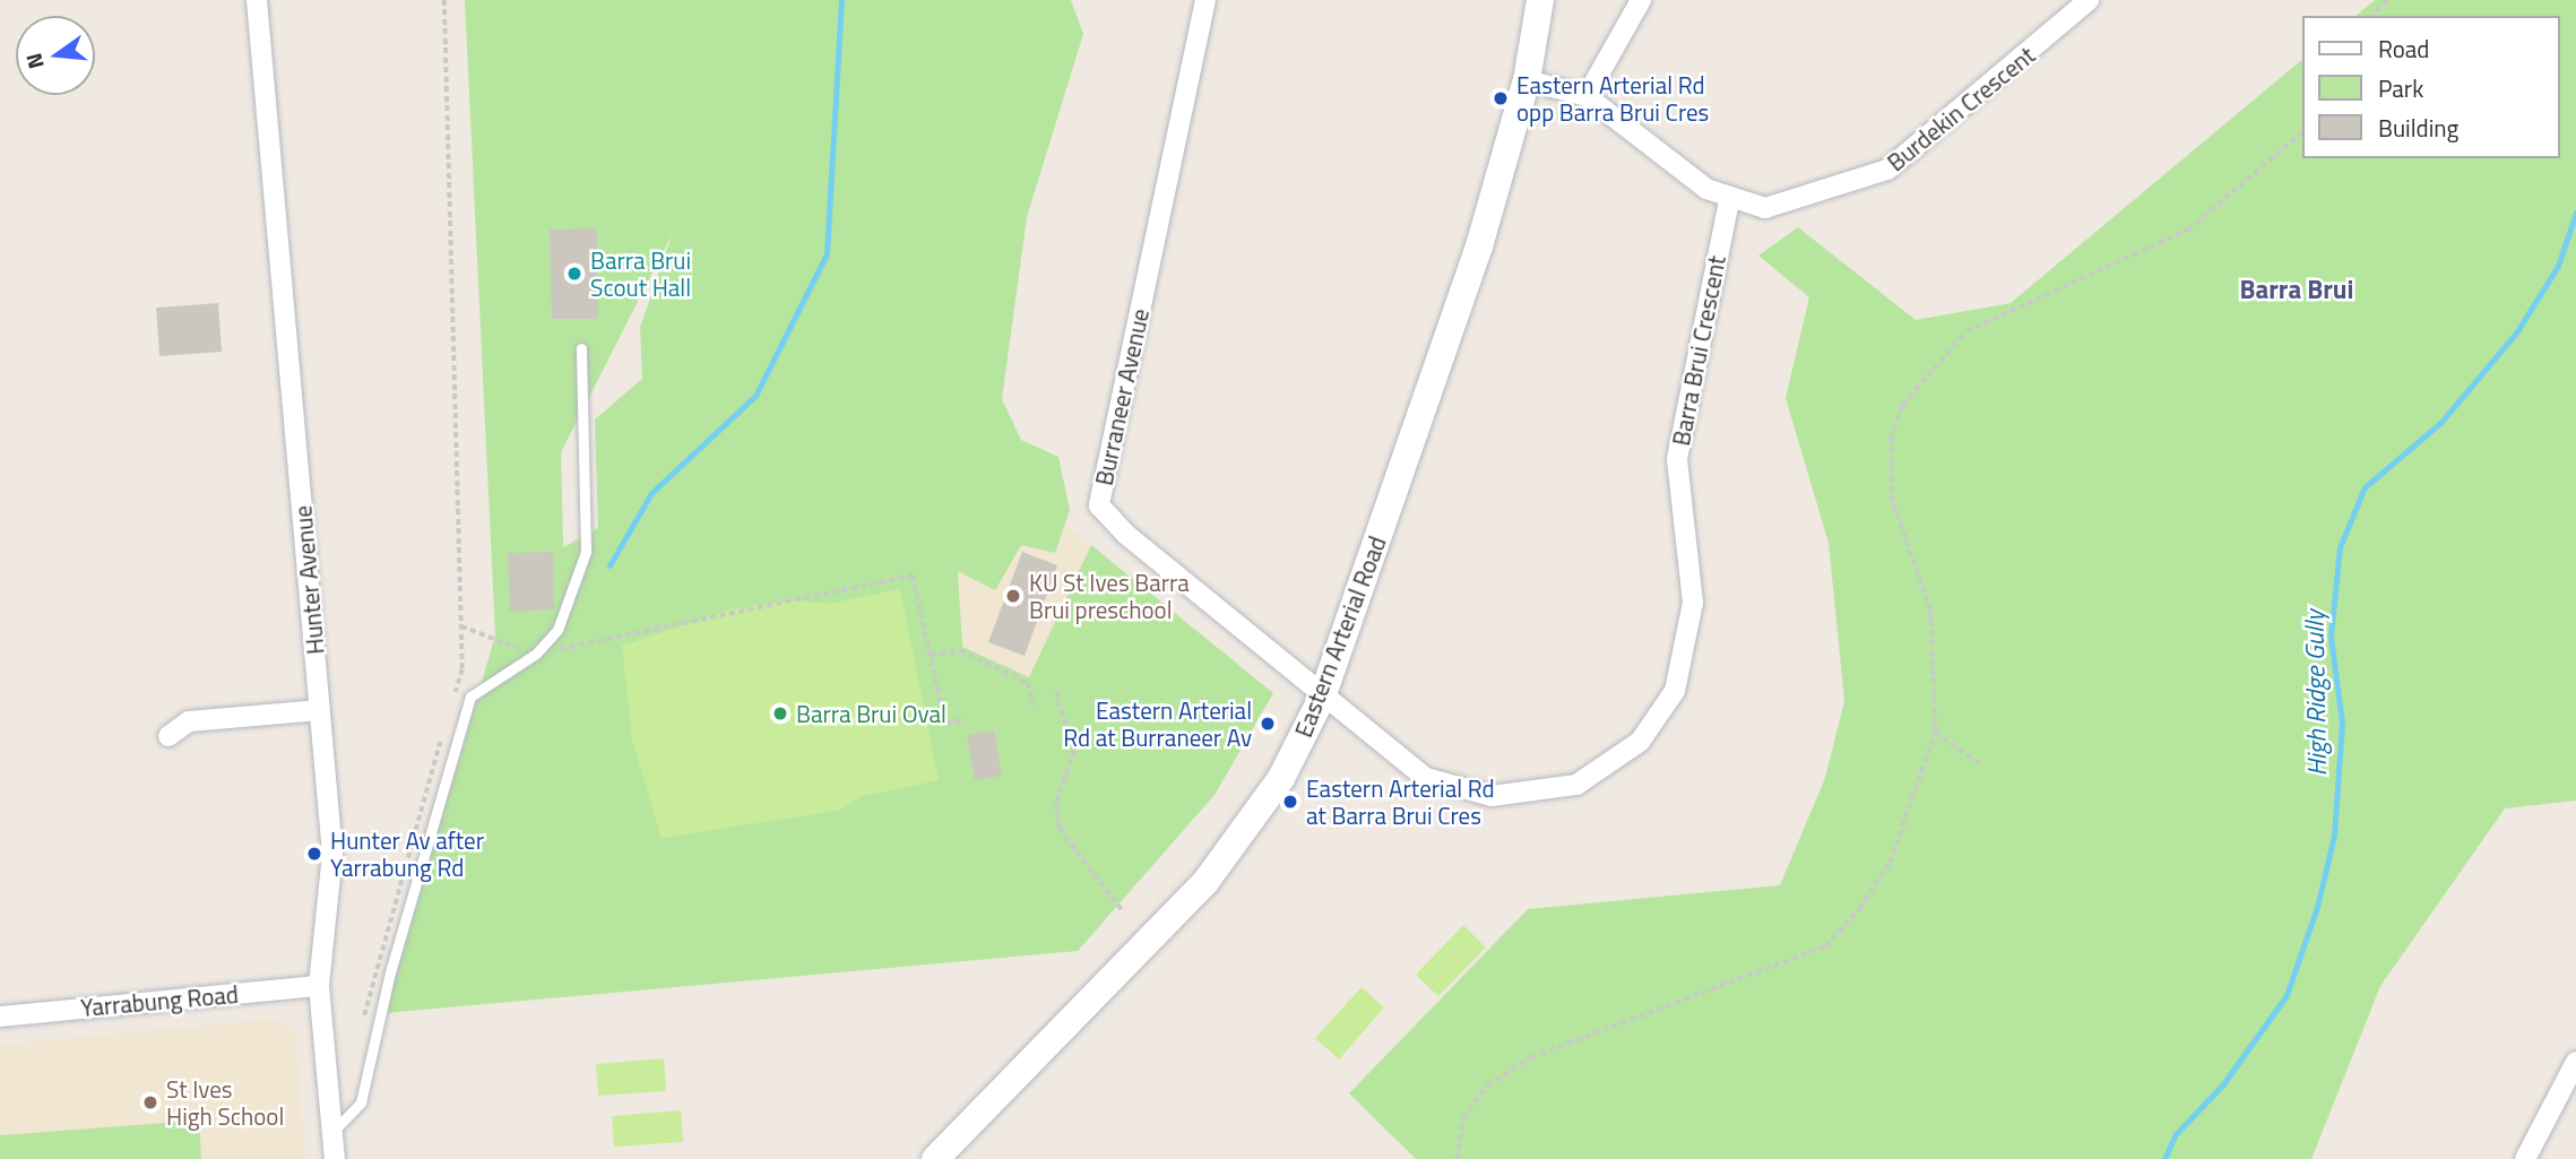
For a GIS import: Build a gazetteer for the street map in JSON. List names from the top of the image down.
{
  "streets": {
    "main road": ["Eastern Arterial Road"],
    "street": [
      "Burdekin Crescent",
      "Barra Brui Crescent",
      "Burraneer Avenue",
      "Hunter Avenue",
      "Yarrabung Road"
    ]
  },
  "crossings": [
    ["Burdekin Crescent", "Barra Brui Crescent"],
    ["Burdekin Crescent", "Eastern Arterial Road"],
    ["Barra Brui Crescent", "Burraneer Avenue"],
    ["Barra Brui Crescent", "Eastern Arterial Road"],
    ["Burraneer Avenue", "Eastern Arterial Road"],
    ["Hunter Avenue", "Yarrabung Road"]
  ],
  "districts": ["Barra Brui"],
  "water": ["High Ridge Gully"],
  "places": [
    "Eastern Arterial Rd opp Barra Brui Cres",
    "Barra Brui Scout Hall",
    "KU St Ives Barra Brui preschool",
    "Barra Brui Oval",
    "Eastern Arterial Rd at Burraneer Av",
    "Eastern Arterial Rd at Barra Brui Cres",
    "Hunter Av after Yarrabung Rd",
    "St Ives High School"
  ],
  "legend": ["Road", "Park", "Building"],
  "north": "left"
}
